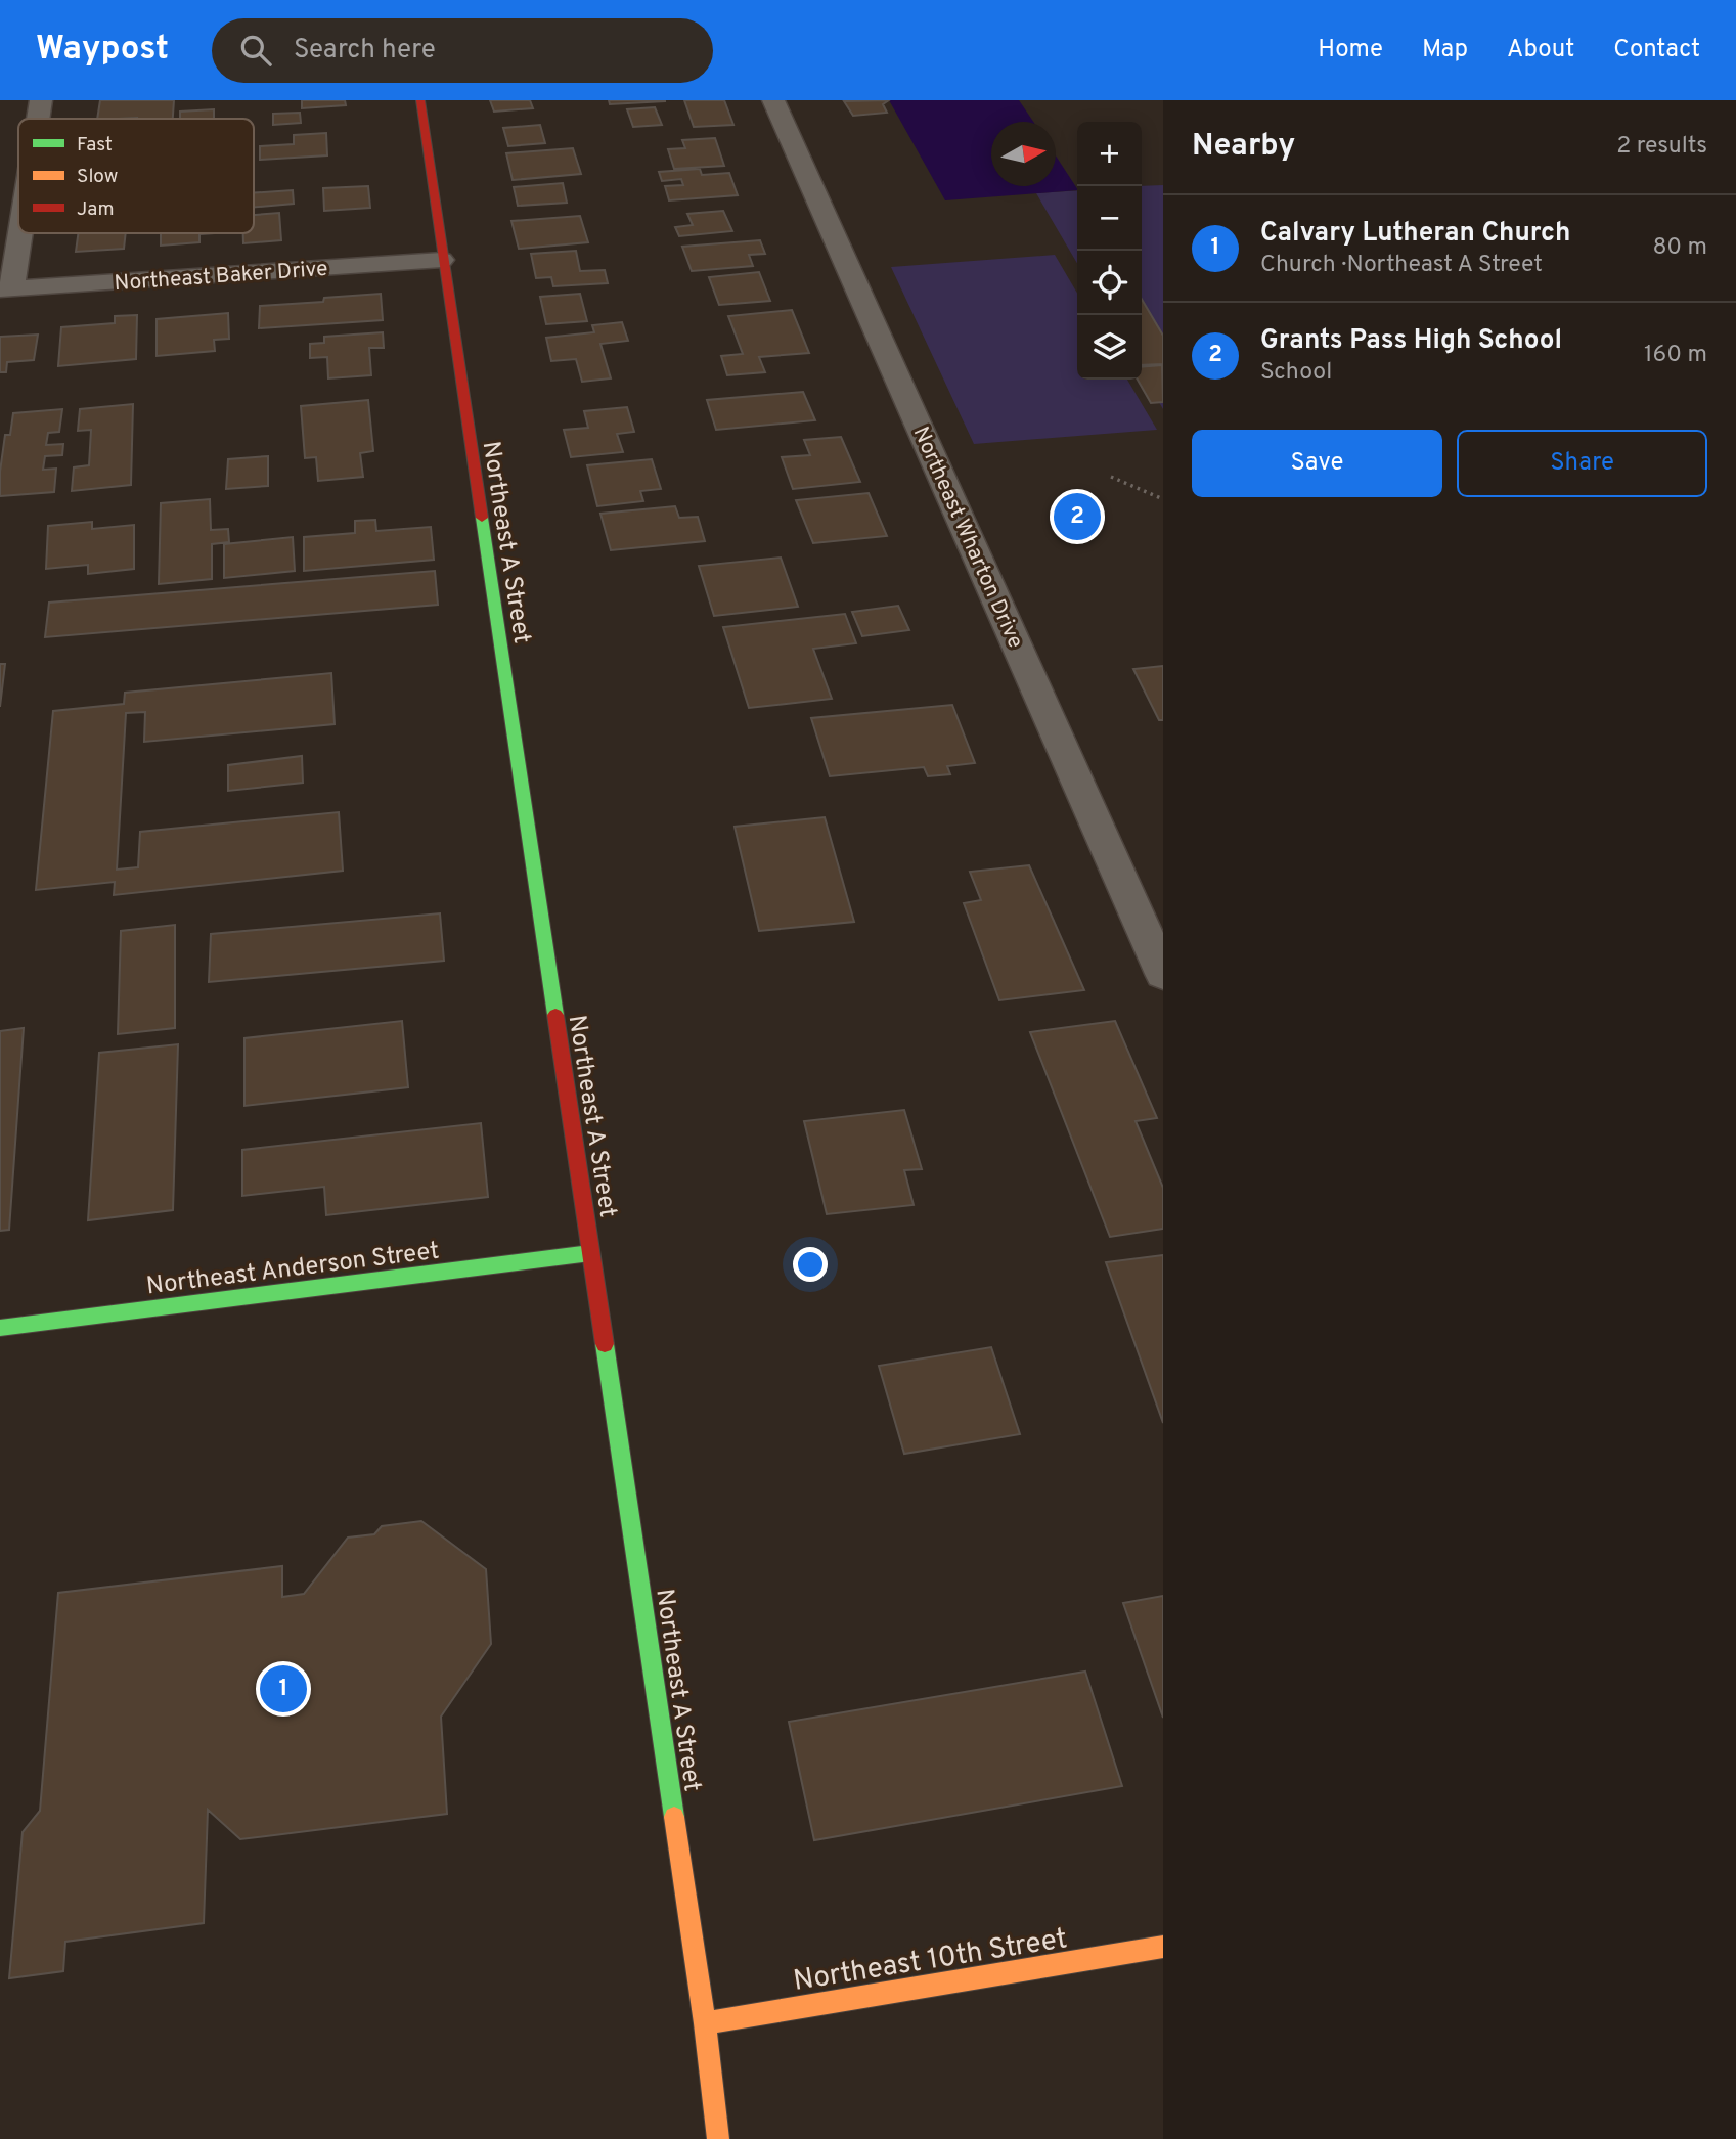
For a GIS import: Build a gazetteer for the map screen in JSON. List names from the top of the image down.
{
  "streets": {
    "street": [
      "Northeast Baker Drive",
      "Northeast Wharton Drive",
      "Northeast A Street",
      "Northeast Anderson Street",
      "Northeast 10th Street"
    ]
  },
  "crossings": [
    ["Northeast Baker Drive", "Northeast A Street"],
    ["Northeast A Street", "Northeast Anderson Street"],
    ["Northeast A Street", "Northeast 10th Street"]
  ],
  "legend": ["Fast", "Slow", "Jam"],
  "north": "right",
  "page": {
    "header": "Waypost",
    "search": "Search here",
    "nav": [
      "Home",
      "Map",
      "About",
      "Contact"
    ],
    "heading": ["Nearby", "2 results"],
    "map_buttons": ["+", "−"],
    "list": [
      {
        "mark": "1",
        "name": "Calvary Lutheran Church",
        "note": "Church · Northeast A Street",
        "value": "80 m"
      },
      {
        "mark": "2",
        "name": "Grants Pass High School",
        "note": "School",
        "value": "160 m"
      }
    ],
    "buttons": ["Save", "Share"],
    "pins": ["2", "1"]
  }
}
